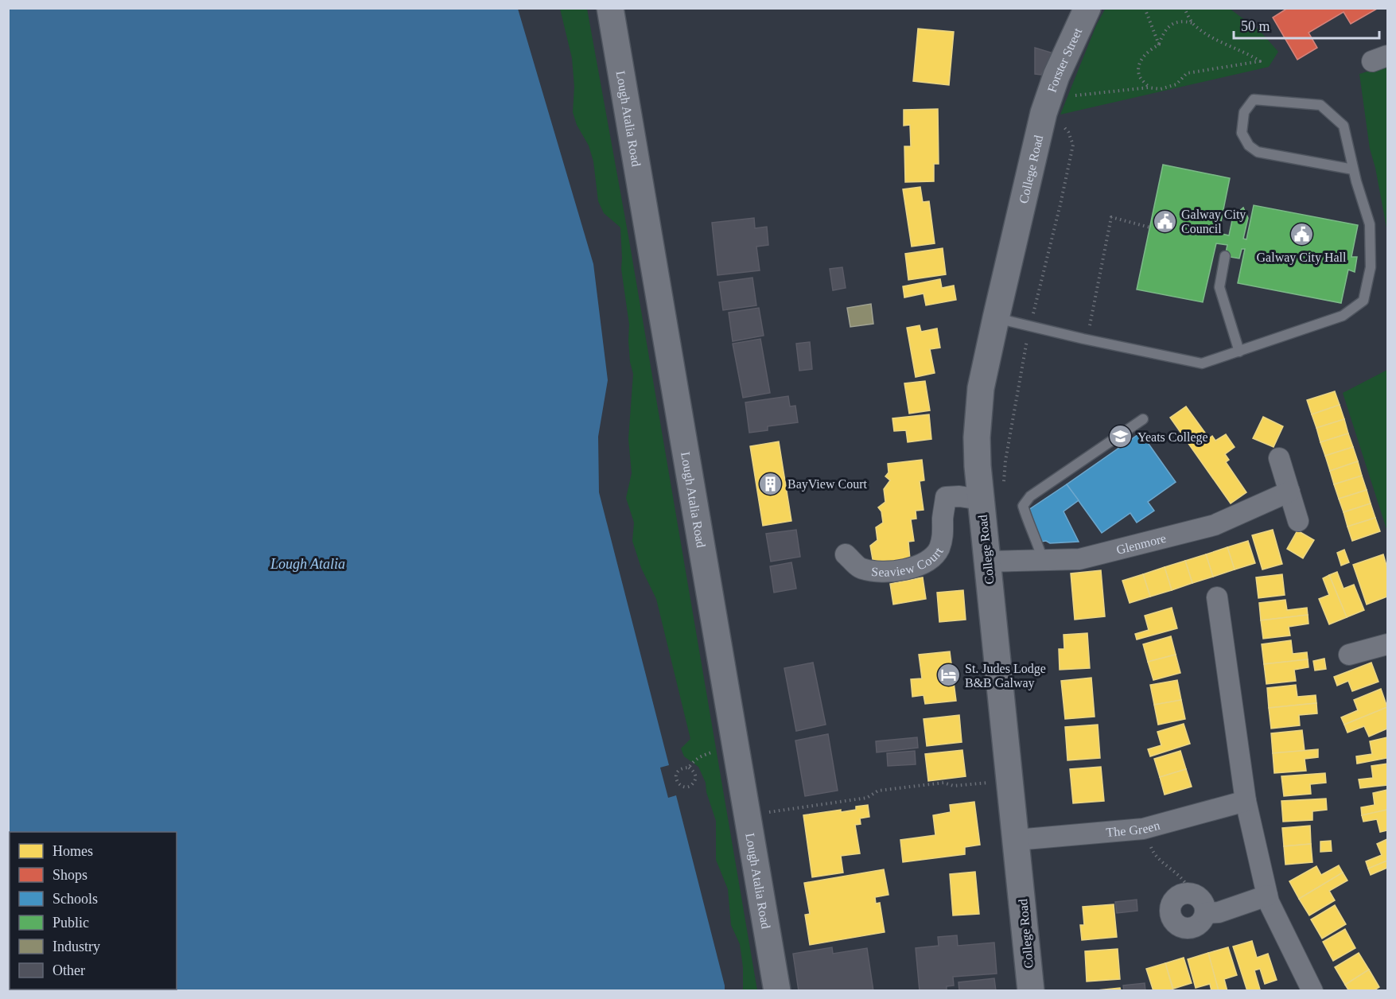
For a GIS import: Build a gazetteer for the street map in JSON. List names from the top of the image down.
{
  "streets": {
    "main road": ["Forster Street", "Lough Atalia Road", "College Road"],
    "street": ["Glenmore", "Seaview Court", "The Green"]
  },
  "crossings": [
    ["Forster Street", "College Road"],
    ["College Road", "Glenmore"],
    ["College Road", "Seaview Court"],
    ["College Road", "The Green"]
  ],
  "water": ["Lough Atalia"],
  "places": {
    "public building": ["Galway City Council", "Galway City Hall"],
    "school or university": ["Yeats College"],
    "building": ["BayView Court"],
    "hotel": ["St. Judes Lodge B&B Galway"]
  },
  "legend": [
    "Homes",
    "Shops",
    "Schools",
    "Public",
    "Industry",
    "Other"
  ],
  "scale_bar": "50 m"
}
